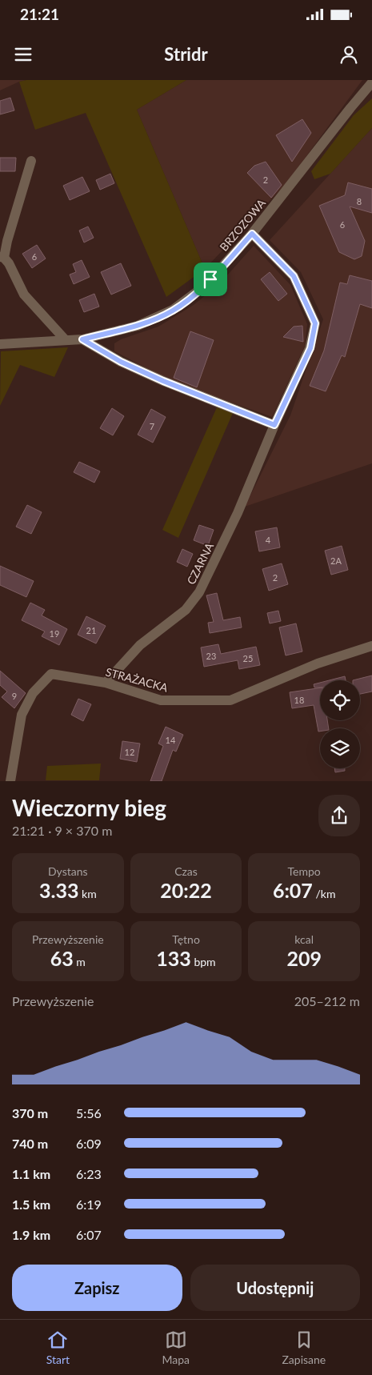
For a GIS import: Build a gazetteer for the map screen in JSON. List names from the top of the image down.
{
  "streets": {
    "street": ["BRZOZOWA", "CZARNA", "STRAŻACKA"]
  },
  "crossings": [
    ["BRZOZOWA", "CZARNA"],
    ["CZARNA", "STRAŻACKA"]
  ],
  "house_numbers": [
    "2",
    "8",
    "6",
    "6",
    "7",
    "4",
    "2A",
    "2",
    "21",
    "19",
    "23",
    "25",
    "9",
    "18",
    "14",
    "12"
  ],
  "page": {
    "status": "21:21",
    "header": "Stridr",
    "heading": ["Wieczorny bieg", "21:21 · 9 × 370 m"],
    "stats": [
      ["Dystans", "3.33 km"],
      ["Czas", "20:22"],
      ["Tempo", "6:07 /km"],
      ["Przewyższenie", "63 m"],
      ["Tętno", "133 bpm"],
      ["kcal", "209"]
    ],
    "chart": ["Przewyższenie", "205–212 m"],
    "list": [
      {
        "name": "370 m",
        "note": "5:56"
      },
      {
        "name": "740 m",
        "note": "6:09"
      },
      {
        "name": "1.1 km",
        "note": "6:23"
      },
      {
        "name": "1.5 km",
        "note": "6:19"
      },
      {
        "name": "1.9 km",
        "note": "6:07"
      }
    ],
    "buttons": ["Zapisz", "Udostępnij"],
    "tabs": ["Start", "Mapa", "Zapisane"]
  }
}
